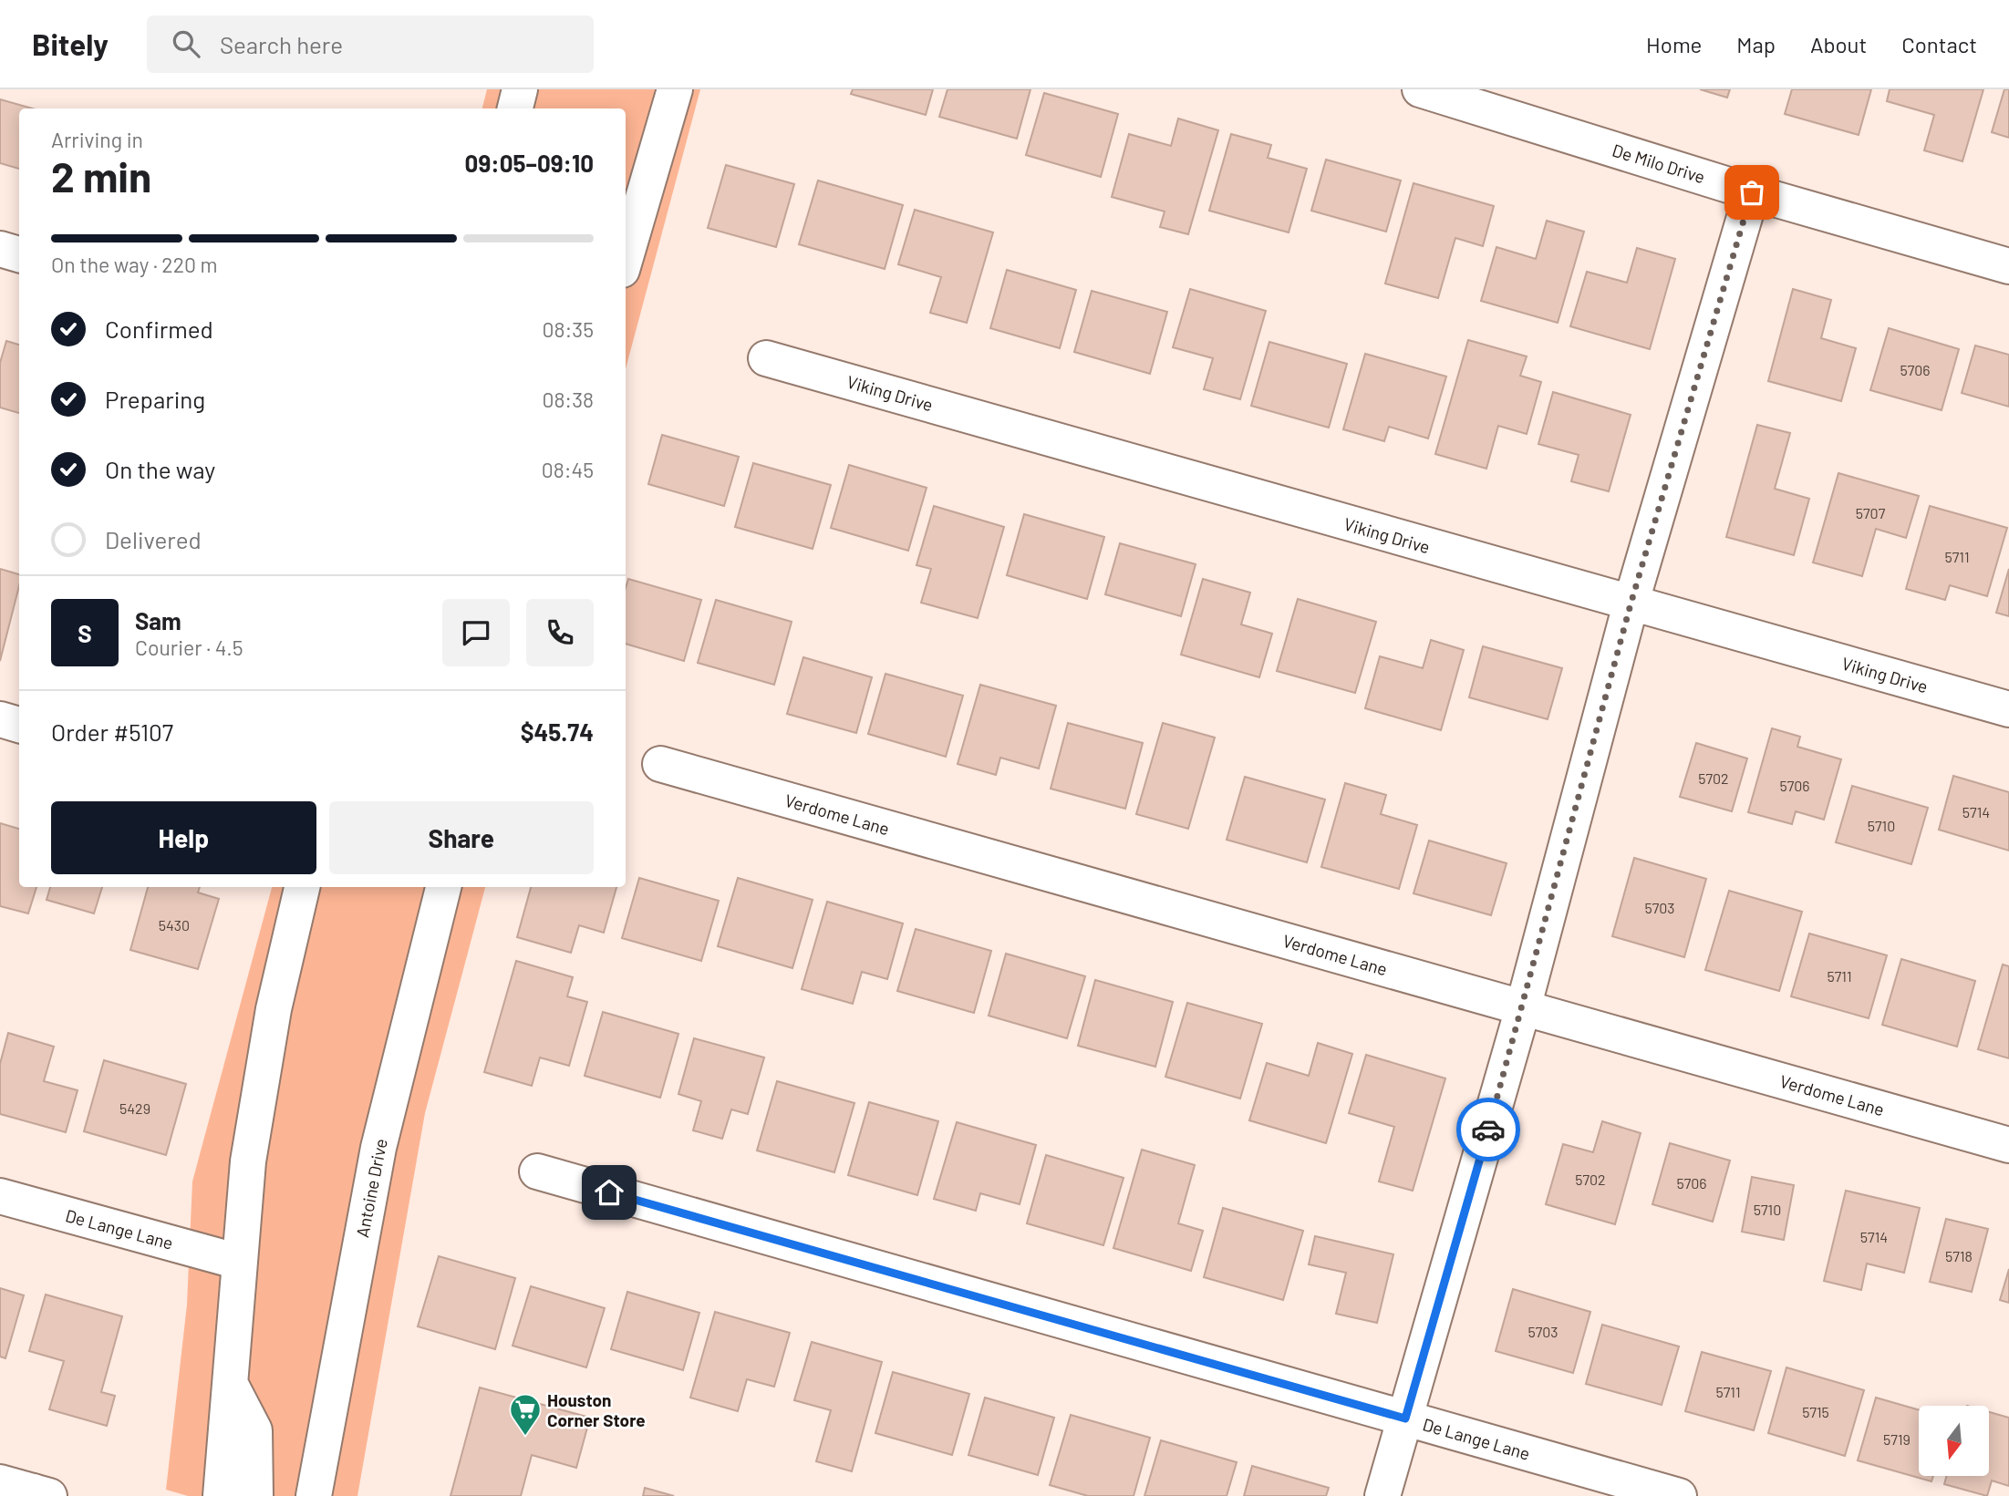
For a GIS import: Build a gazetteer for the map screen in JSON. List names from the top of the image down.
{
  "streets": {
    "street": [
      "De Milo Drive",
      "Viking Drive",
      "Verdome Lane",
      "Antoine Drive",
      "De Lange Lane"
    ]
  },
  "places": {
    "supermarket": ["Houston Corner Store"]
  },
  "house_numbers": [
    "5706",
    "5707",
    "5711",
    "5702",
    "5706",
    "5714",
    "5710",
    "5703",
    "5430",
    "5711",
    "5429",
    "5702",
    "5706",
    "5710",
    "5714",
    "5718",
    "5703",
    "5711",
    "5715",
    "5719"
  ],
  "north": "bottom",
  "page": {
    "header": "Bitely",
    "search": "Search here",
    "nav": [
      "Home",
      "Map",
      "About",
      "Contact"
    ],
    "heading": ["2 min", "Arriving in", "09:05–09:10"],
    "panel": [
      "Sam",
      "Courier · 4.5",
      "Order #5107",
      "$45.74"
    ],
    "bar": "On the way · 220 m",
    "list": [
      ["Confirmed", "08:35"],
      ["Preparing", "08:38"],
      ["On the way", "08:45"],
      "Delivered"
    ],
    "round": "S",
    "buttons": ["Help", "Share"]
  }
}
